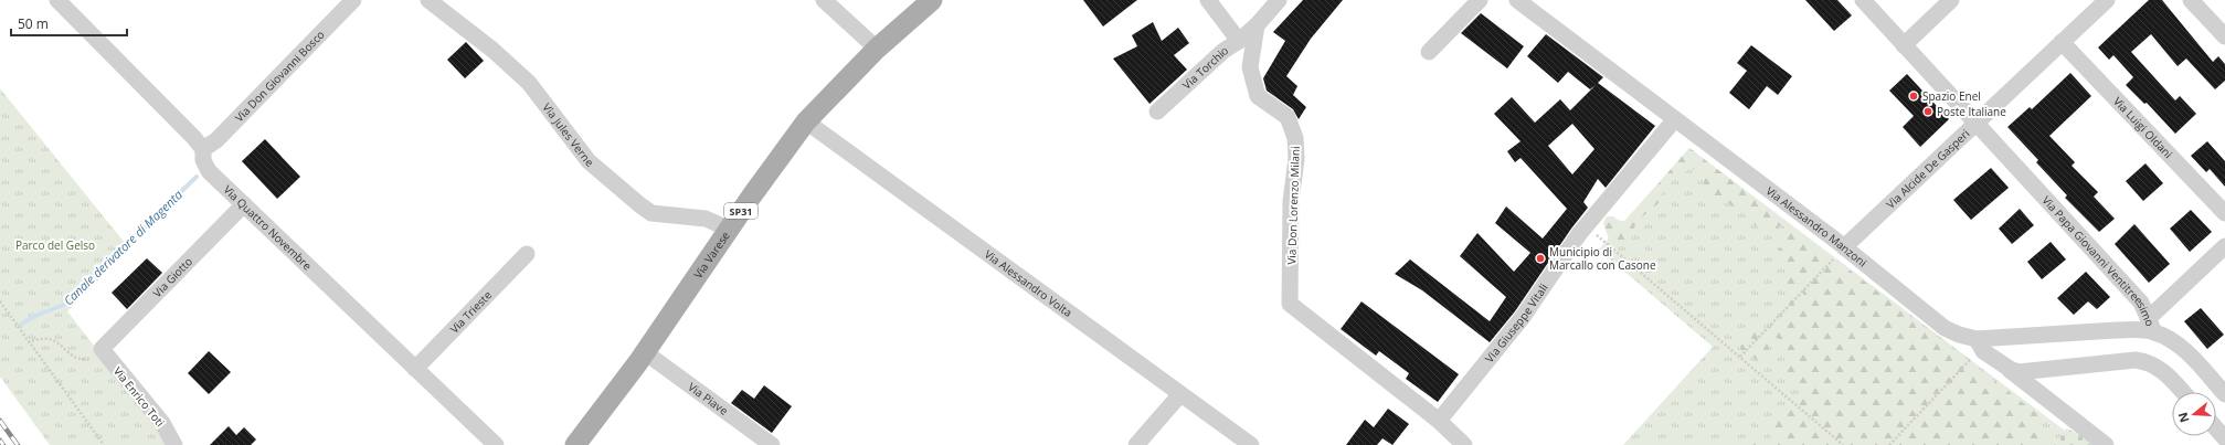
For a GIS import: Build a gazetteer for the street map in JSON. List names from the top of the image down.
{
  "streets": {
    "main road": ["SP31", "Via Varese"],
    "street": [
      "Via Torchio",
      "Via Don Giovanni Bosco",
      "Via Luigi Oldani",
      "Via Jules Verne",
      "Via Alcide De Gasperi",
      "Via Don Lorenzo Milani",
      "Via Quattro Novembre",
      "Via Alessandro Manzoni",
      "Via Papa Giovanni Ventitreesimo",
      "Via Giotto",
      "Via Alessandro Volta",
      "Via Trieste",
      "Via Giuseppe Vitali",
      "Via Enrico Toti",
      "Via Piave"
    ]
  },
  "crossings": [
    ["Via Torchio", "Via Don Lorenzo Milani"],
    ["Via Don Giovanni Bosco", "Via Quattro Novembre"],
    ["Via Luigi Oldani", "Via Alcide De Gasperi"],
    ["Via Jules Verne", "Via Varese"],
    ["Via Alcide De Gasperi", "Via Alessandro Manzoni"],
    ["Via Alcide De Gasperi", "Via Papa Giovanni Ventitreesimo"],
    ["Via Don Lorenzo Milani", "Via Giuseppe Vitali"],
    ["Via Quattro Novembre", "Via Giotto"],
    ["Via Quattro Novembre", "Via Trieste"],
    ["Via Alessandro Manzoni", "Via Papa Giovanni Ventitreesimo"],
    ["Via Alessandro Manzoni", "Via Giuseppe Vitali"],
    ["Via Varese", "Via Alessandro Volta"],
    ["Via Varese", "Via Piave"],
    ["Via Giotto", "Via Enrico Toti"]
  ],
  "water": ["Canale derivatore di Magenta"],
  "parks": ["Parco del Gelso"],
  "places": ["Spazio Enel", "Poste Italiane", "Municipio di Marcallo con Casone"],
  "scale_bar": "50 m",
  "north": "left"
}
